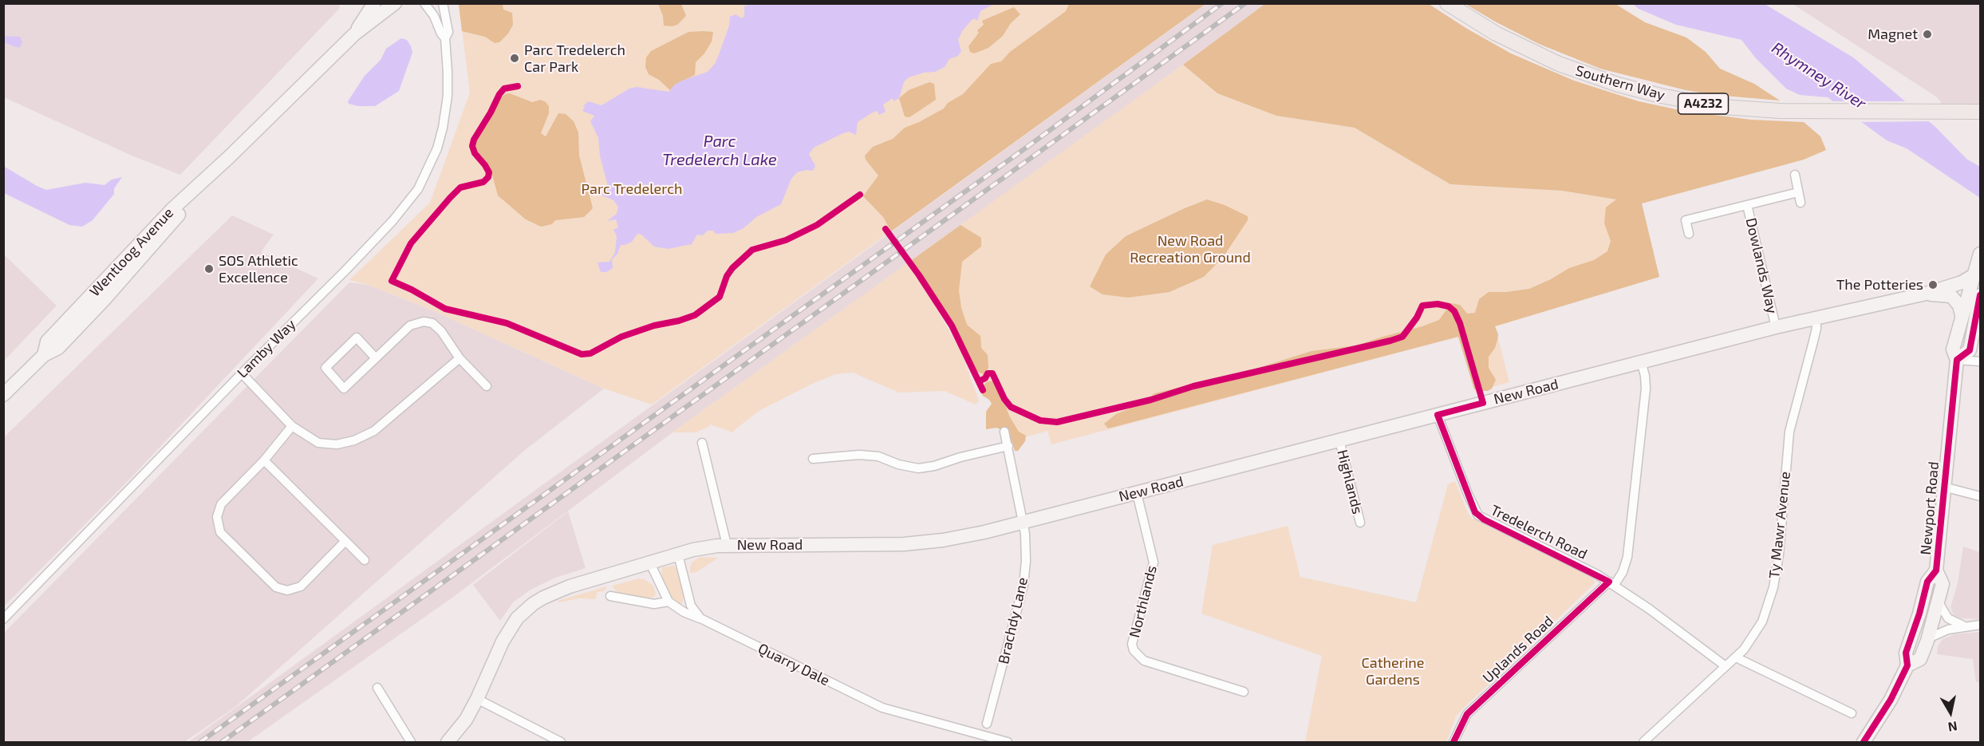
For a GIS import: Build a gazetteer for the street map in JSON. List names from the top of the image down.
{
  "streets": {
    "main road": ["Southern Way", "A4232"],
    "street": [
      "Wentloog Avenue",
      "Dowlands Way",
      "Lamby Way",
      "New Road",
      "Highlands",
      "Newport Road",
      "Ty Mawr Avenue",
      "Tredelerch Road",
      "Northlands",
      "Brachdy Lane",
      "Uplands Road",
      "Quarry Dale"
    ]
  },
  "crossings": [
    ["Dowlands Way", "New Road"],
    ["New Road", "Highlands"],
    ["New Road", "Newport Road"],
    ["New Road", "Ty Mawr Avenue"],
    ["New Road", "Tredelerch Road"],
    ["New Road", "Northlands"],
    ["New Road", "Brachdy Lane"],
    ["New Road", "Uplands Road"],
    ["Ty Mawr Avenue", "Tredelerch Road"],
    ["Tredelerch Road", "Uplands Road"]
  ],
  "water": ["Rhymney River", "Parc Tredelerch Lake"],
  "parks": ["Parc Tredelerch", "New Road Recreation Ground", "Catherine Gardens"],
  "places": [
    "Magnet",
    "Parc Tredelerch Car Park",
    "SOS Athletic Excellence",
    "The Potteries"
  ],
  "north": "bottom"
}
